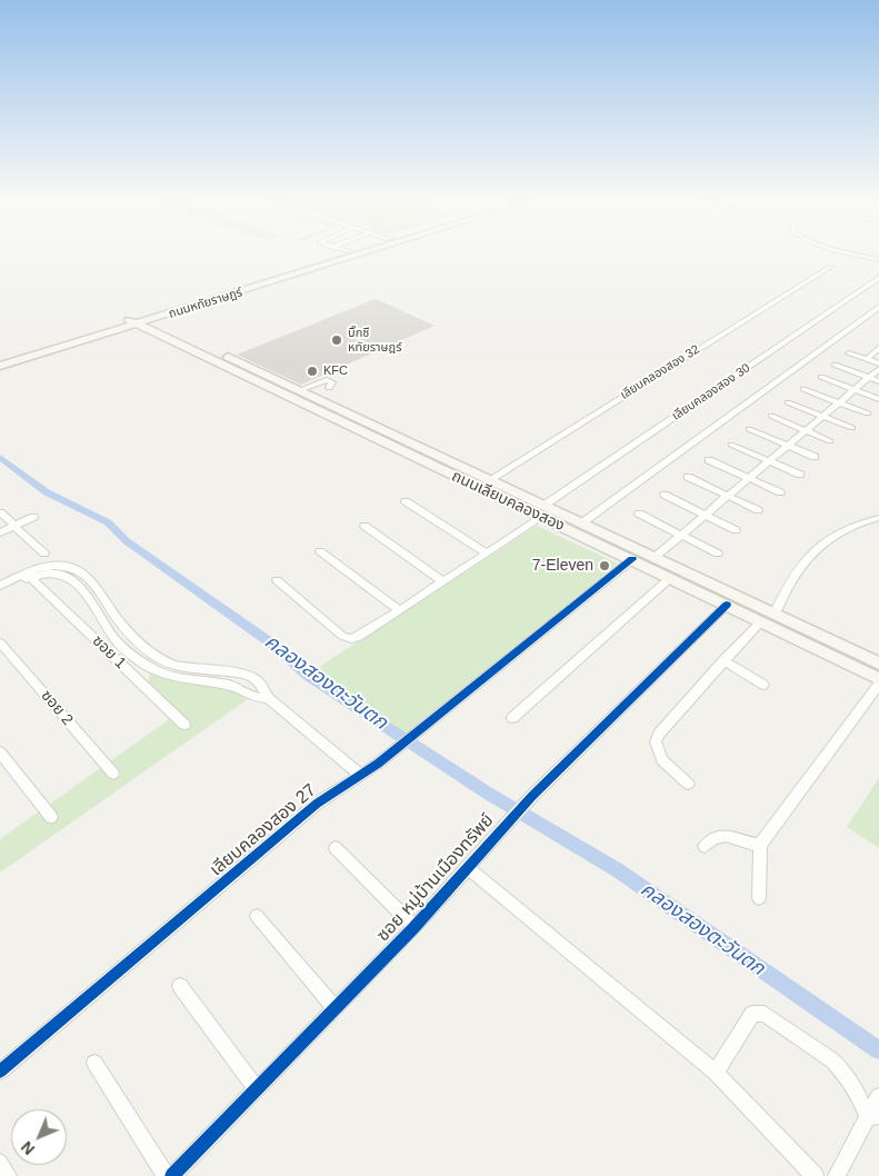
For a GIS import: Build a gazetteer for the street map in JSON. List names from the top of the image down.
{
  "streets": {
    "main road": ["ถนนหทัยราษฎร์", "ถนนเลียบคลองสอง"],
    "street": [
      "เลียบคลองสอง 32",
      "เลียบคลองสอง 30",
      "ซอย 1",
      "ซอย 2",
      "เลียบคลองสอง 27",
      "ซอย หมู่บ้านเมืองทรัพย์"
    ]
  },
  "crossings": [
    ["ถนนหทัยราษฎร์", "ถนนเลียบคลองสอง"],
    ["เลียบคลองสอง 32", "ถนนเลียบคลองสอง"],
    ["เลียบคลองสอง 30", "ถนนเลียบคลองสอง"],
    ["ถนนเลียบคลองสอง", "เลียบคลองสอง 27"],
    ["ถนนเลียบคลองสอง", "ซอย หมู่บ้านเมืองทรัพย์"]
  ],
  "water": ["คลองสองตะวันตก"],
  "places": ["บิ๊กซี หทัยราษฎร์", "KFC", "7-Eleven"],
  "north": "bottom left"
}
